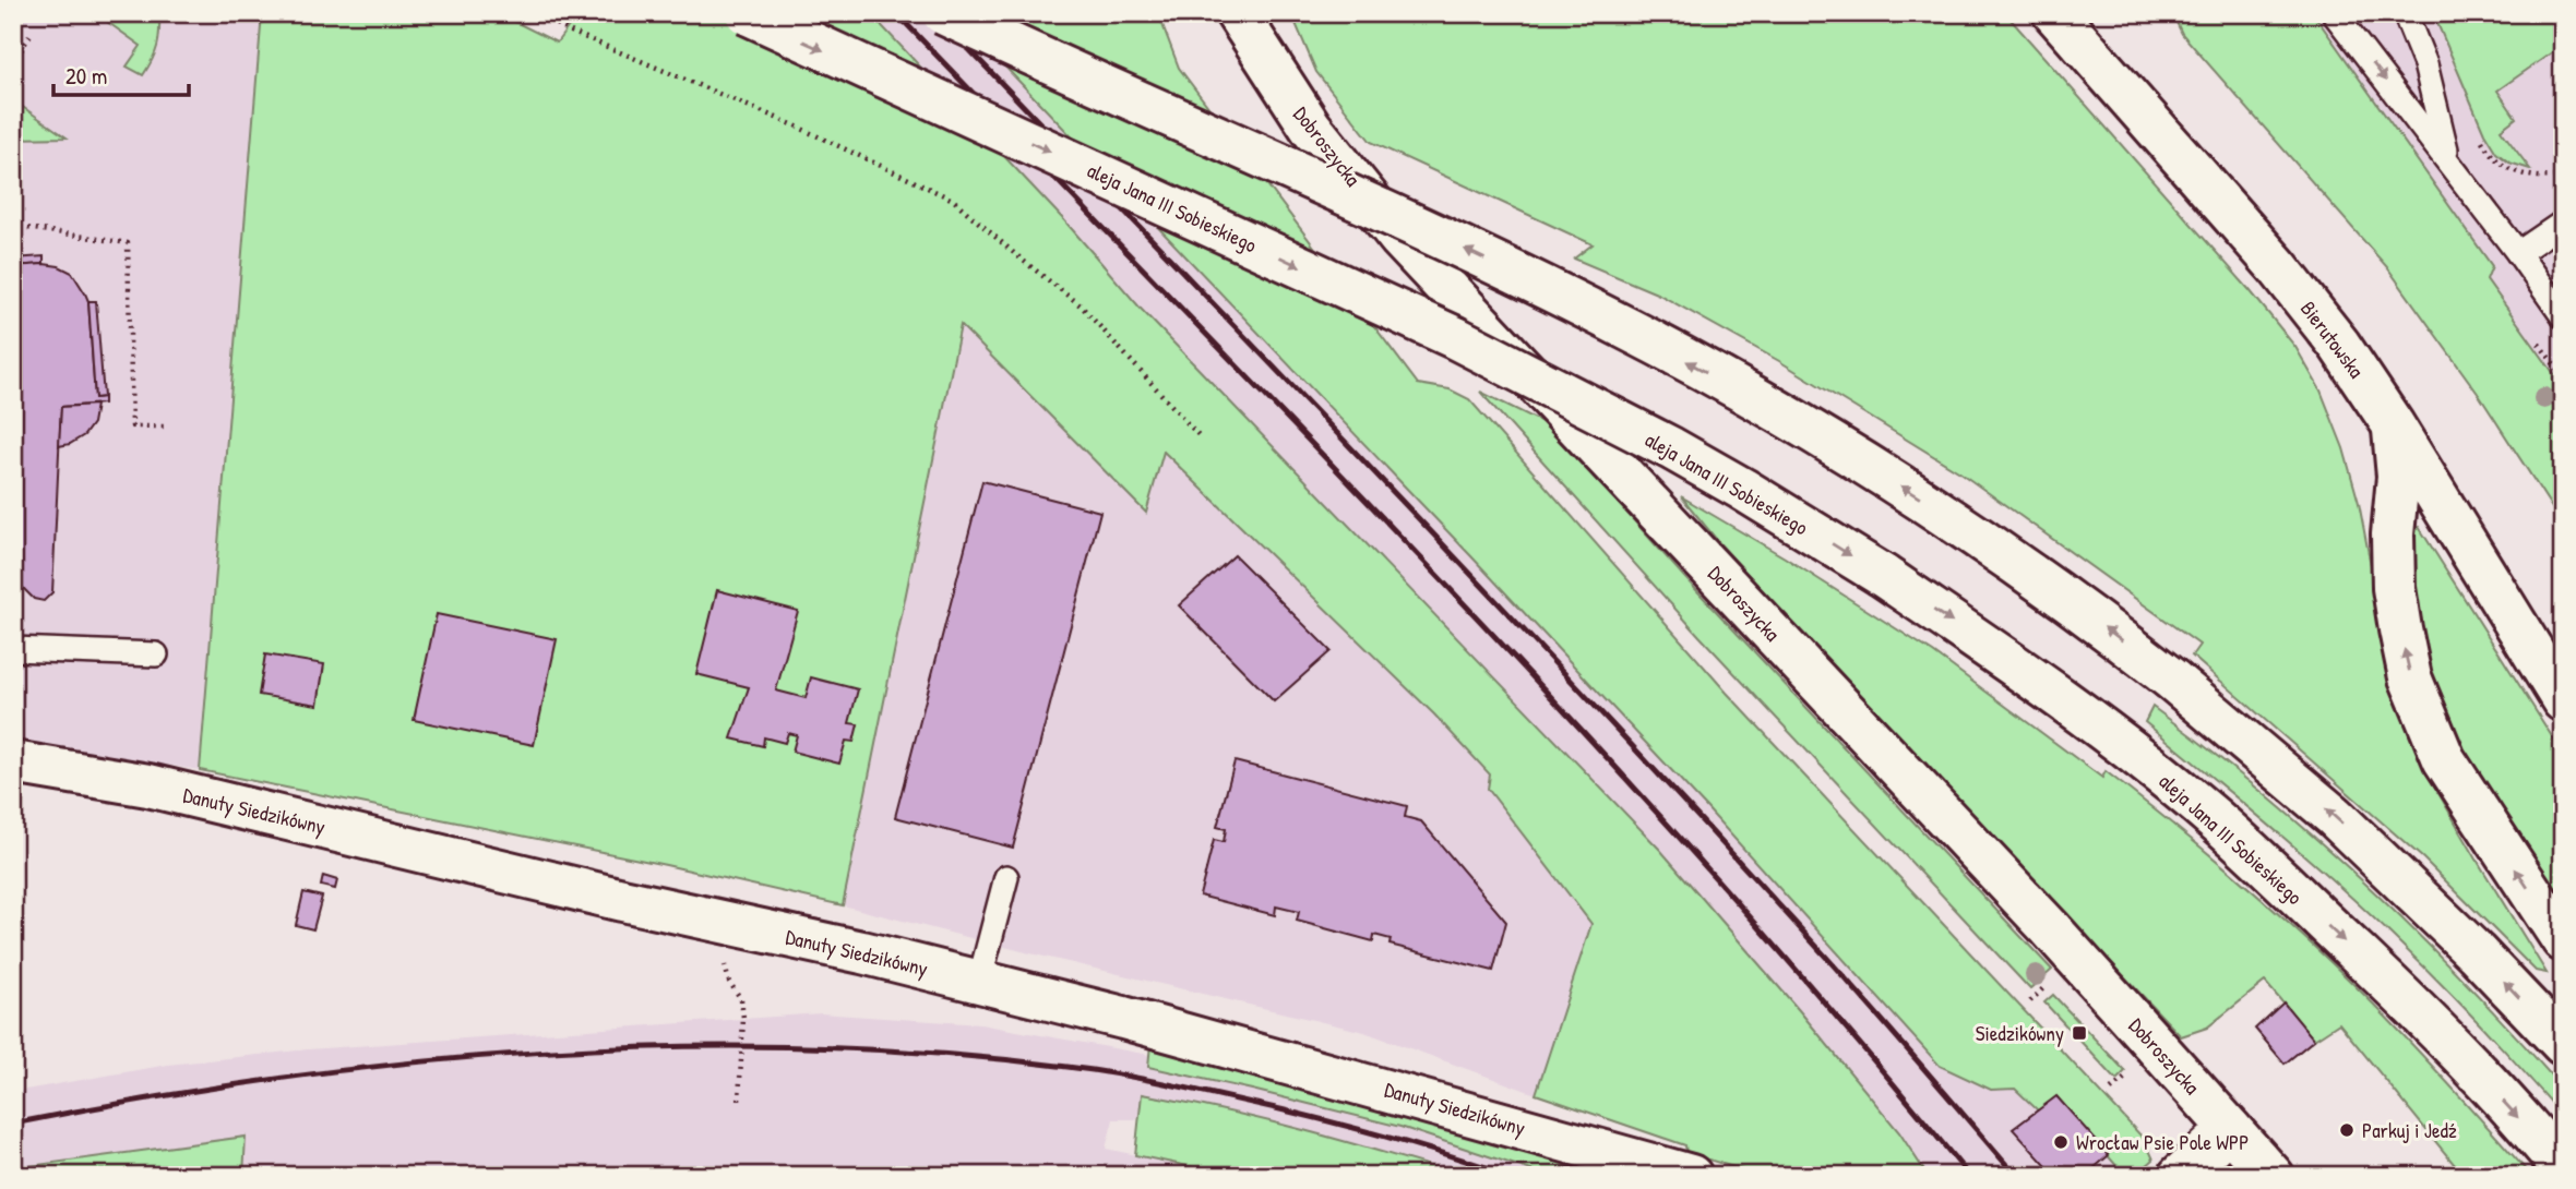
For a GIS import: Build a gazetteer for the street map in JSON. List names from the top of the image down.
{
  "streets": {
    "main road": [
      "Dobroszycka",
      "aleja Jana III Sobieskiego",
      "Bierutowska",
      "Danuty Siedzikówny"
    ]
  },
  "places": {
    "transit": ["Siedzikówny"],
    "other": ["Parkuj i Jedź", "Wrocław Psie Pole WPP"]
  },
  "scale_bar": "20 m"
}
